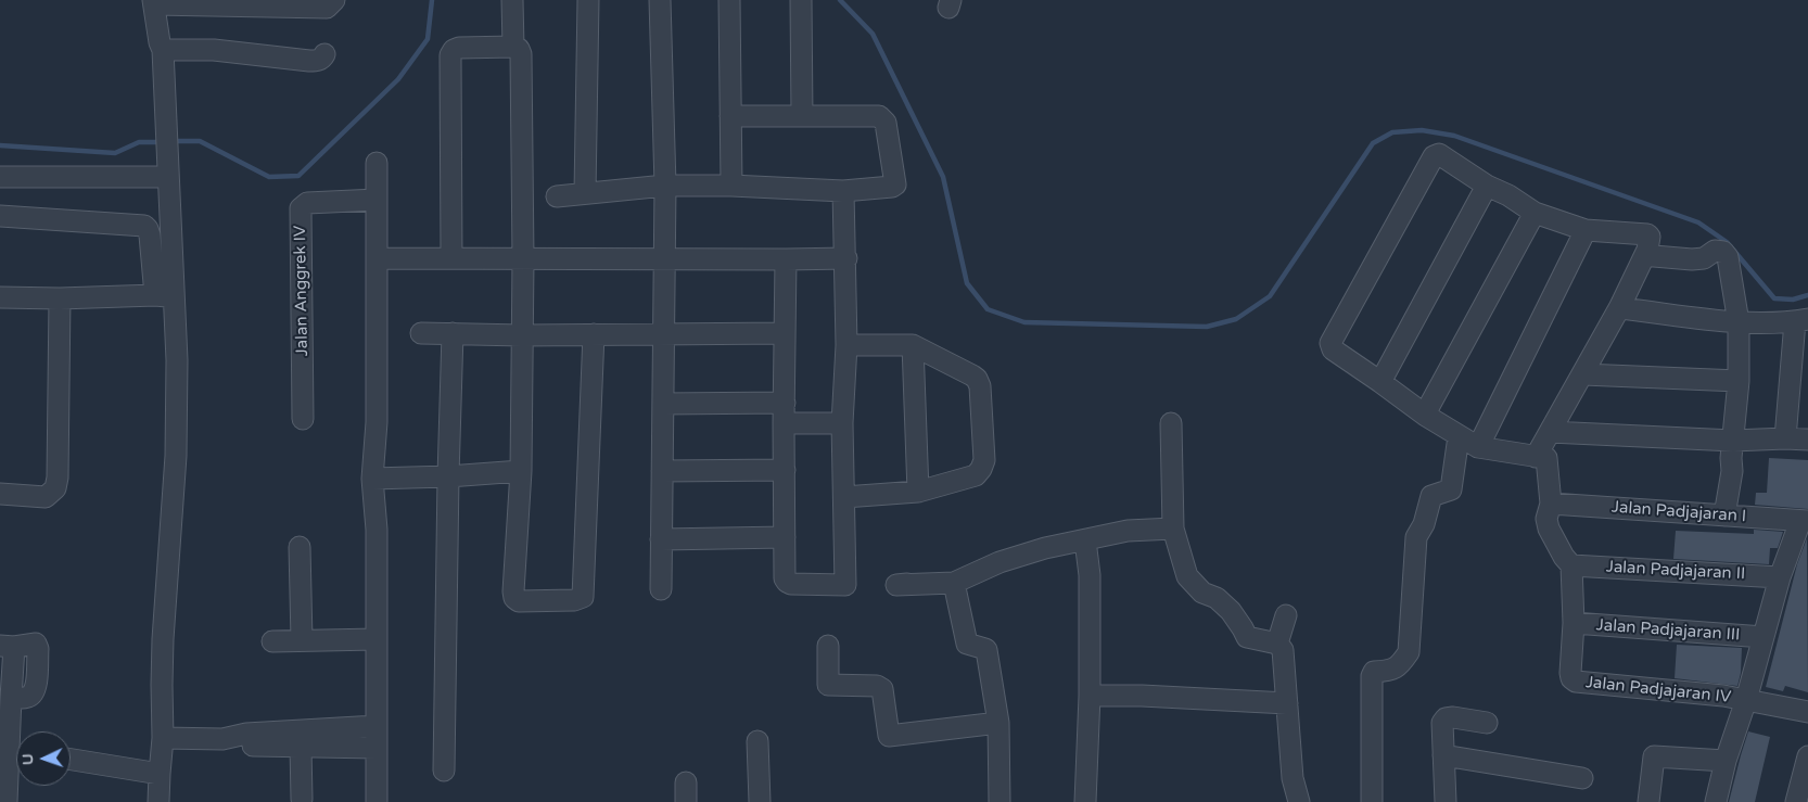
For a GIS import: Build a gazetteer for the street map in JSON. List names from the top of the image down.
{
  "streets": {
    "street": [
      "Jalan Anggrek IV",
      "Jalan Padjajaran I",
      "Jalan Padjajaran II",
      "Jalan Padjajaran III",
      "Jalan Padjajaran IV"
    ]
  },
  "crossings": [
    ["Jalan Padjajaran II", "Jalan Padjajaran IV"],
    ["Jalan Padjajaran III", "Jalan Padjajaran IV"]
  ],
  "north": "left"
}
